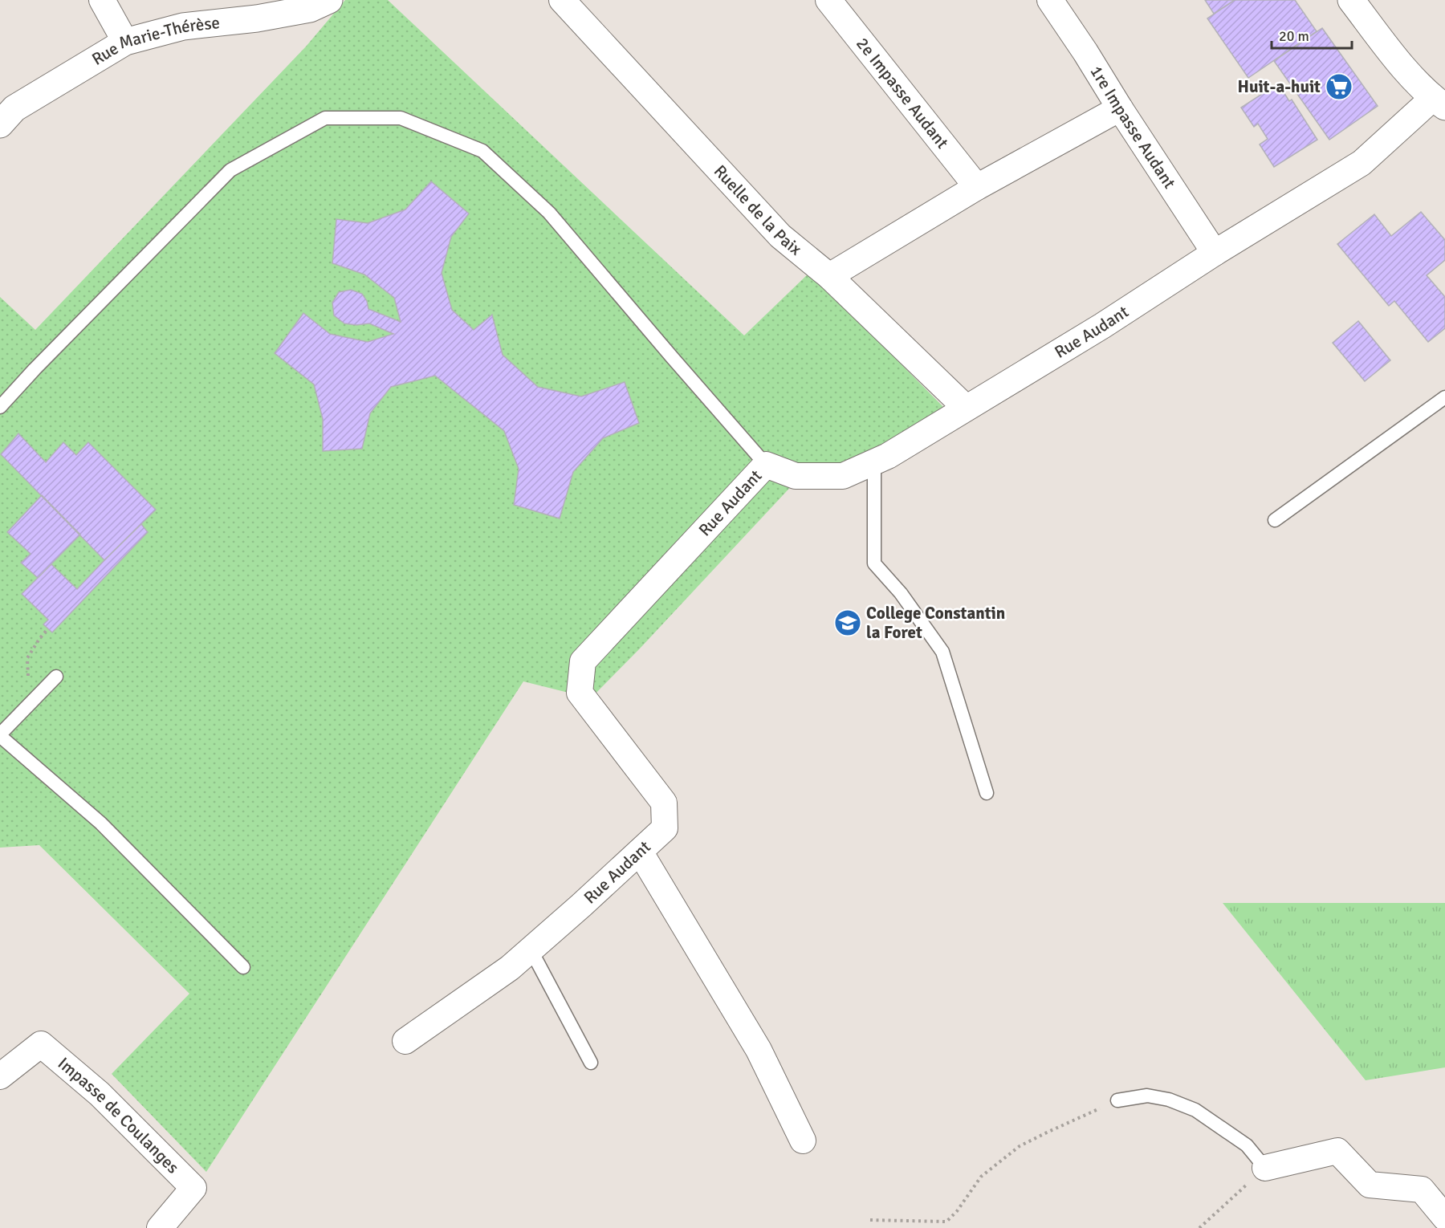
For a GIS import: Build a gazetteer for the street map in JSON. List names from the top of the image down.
{
  "streets": {
    "street": [
      "Rue Marie-Thérèse",
      "2e Impasse Audant",
      "1re Impasse Audant",
      "Ruelle de la Paix",
      "Rue Audant",
      "Impasse de Coulanges"
    ]
  },
  "crossings": [
    ["1re Impasse Audant", "Rue Audant"],
    ["Ruelle de la Paix", "Rue Audant"]
  ],
  "places": {
    "supermarket": ["Huit-a-huit"],
    "school or university": ["College Constantin la Foret"]
  },
  "scale_bar": "20 m"
}
